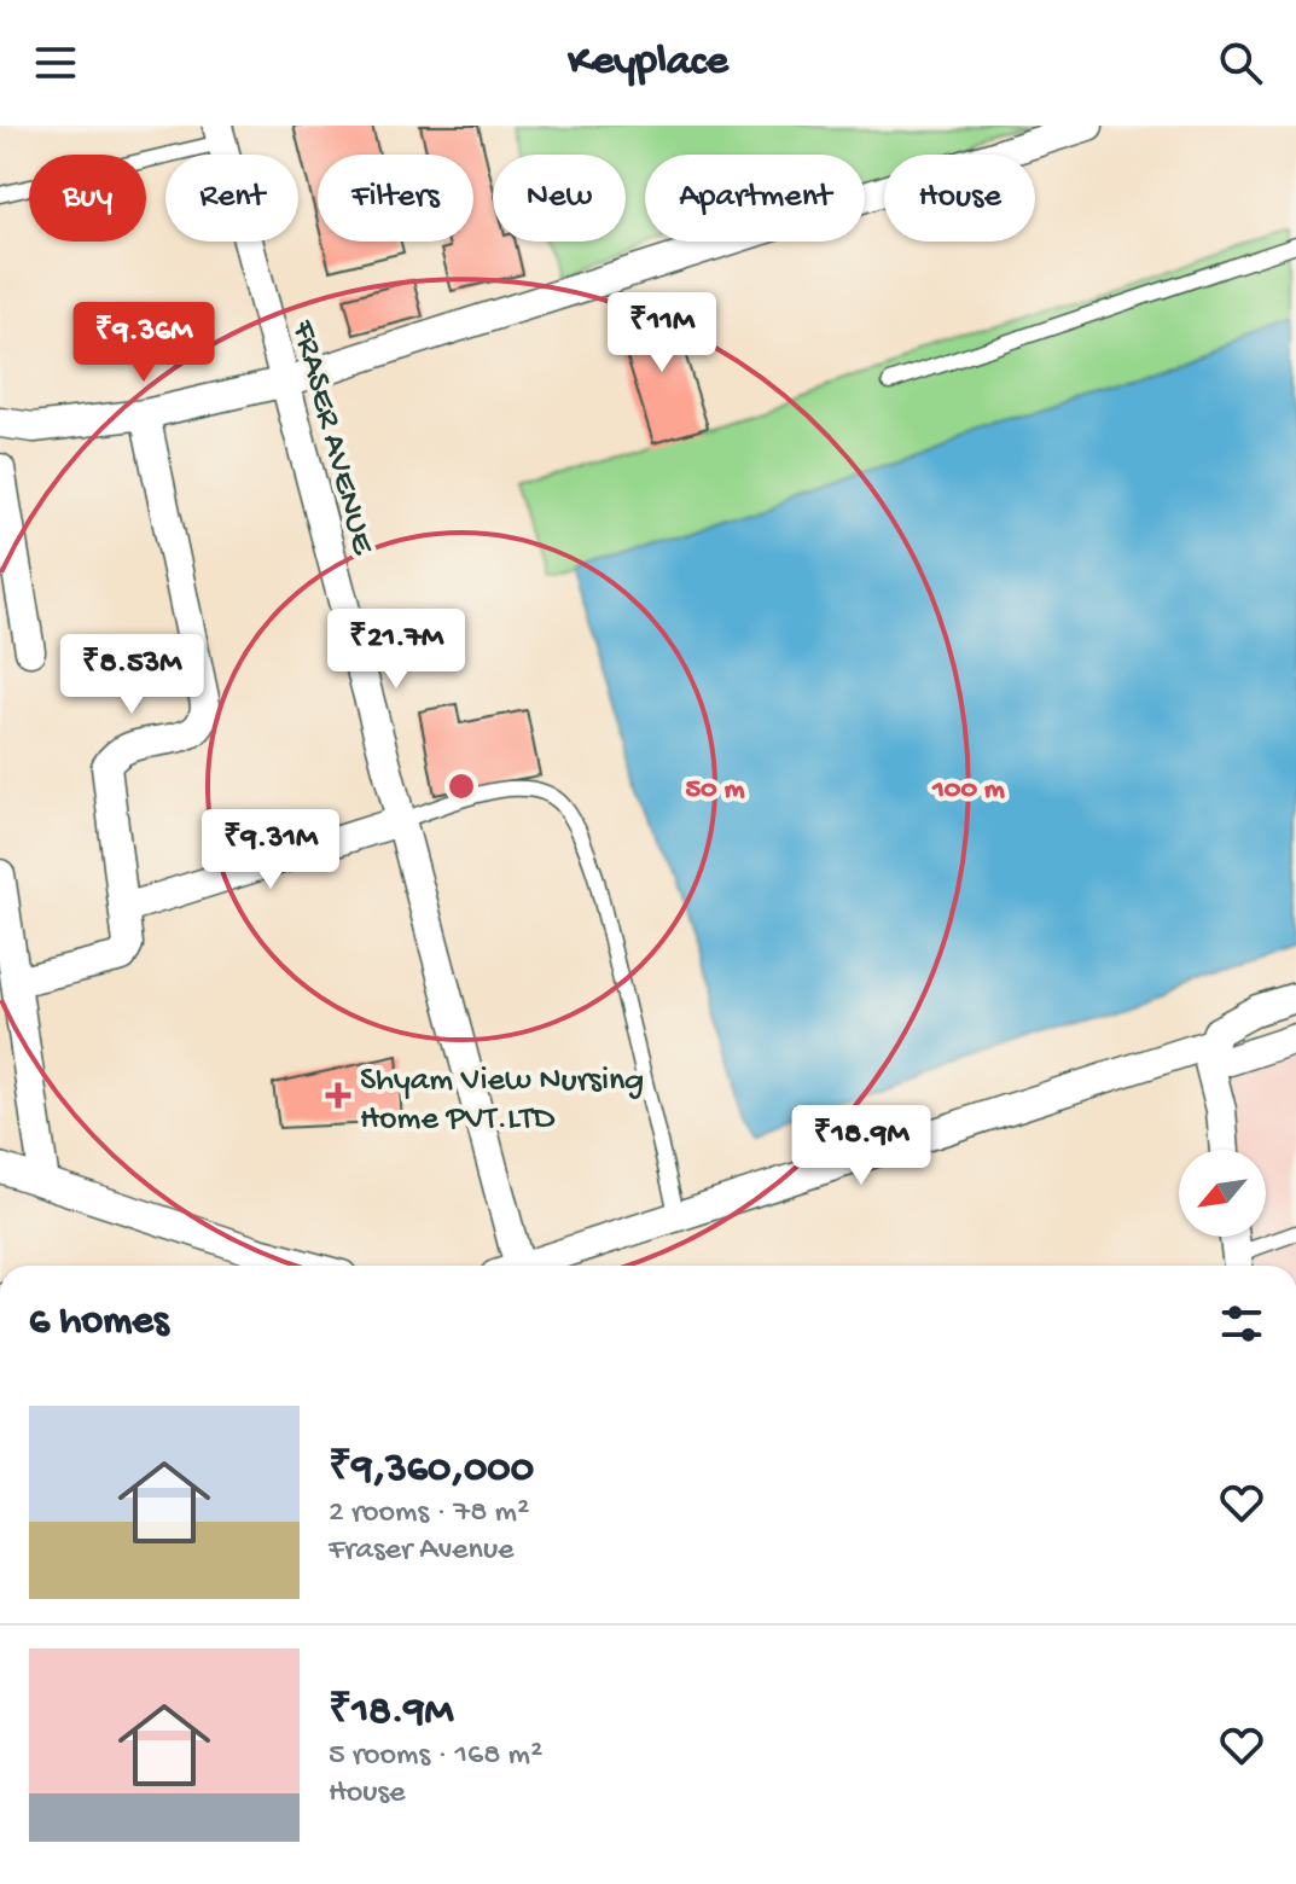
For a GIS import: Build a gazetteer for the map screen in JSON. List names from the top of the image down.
{
  "streets": {
    "street": ["FRASER AVENUE"]
  },
  "places": {
    "health": ["Shyam View Nursing Home PVT.LTD"]
  },
  "north": "bottom left",
  "page": {
    "header": "Keyplace",
    "chip": [
      "Buy",
      "Rent",
      "Filters",
      "New",
      "Apartment",
      "House"
    ],
    "price": [
      "₹11M",
      "₹9.36M",
      "₹21.7M",
      "₹8.53M",
      "₹9.31M",
      "₹18.9M"
    ],
    "heading": "6 homes",
    "list": [
      {
        "name": "₹9,360,000",
        "note": "2 rooms · 78 m² · Fraser Avenue"
      },
      {
        "name": "₹18.9M",
        "note": "5 rooms · 168 m² · House"
      }
    ]
  },
  "rings": ["50 m", "100 m"]
}
